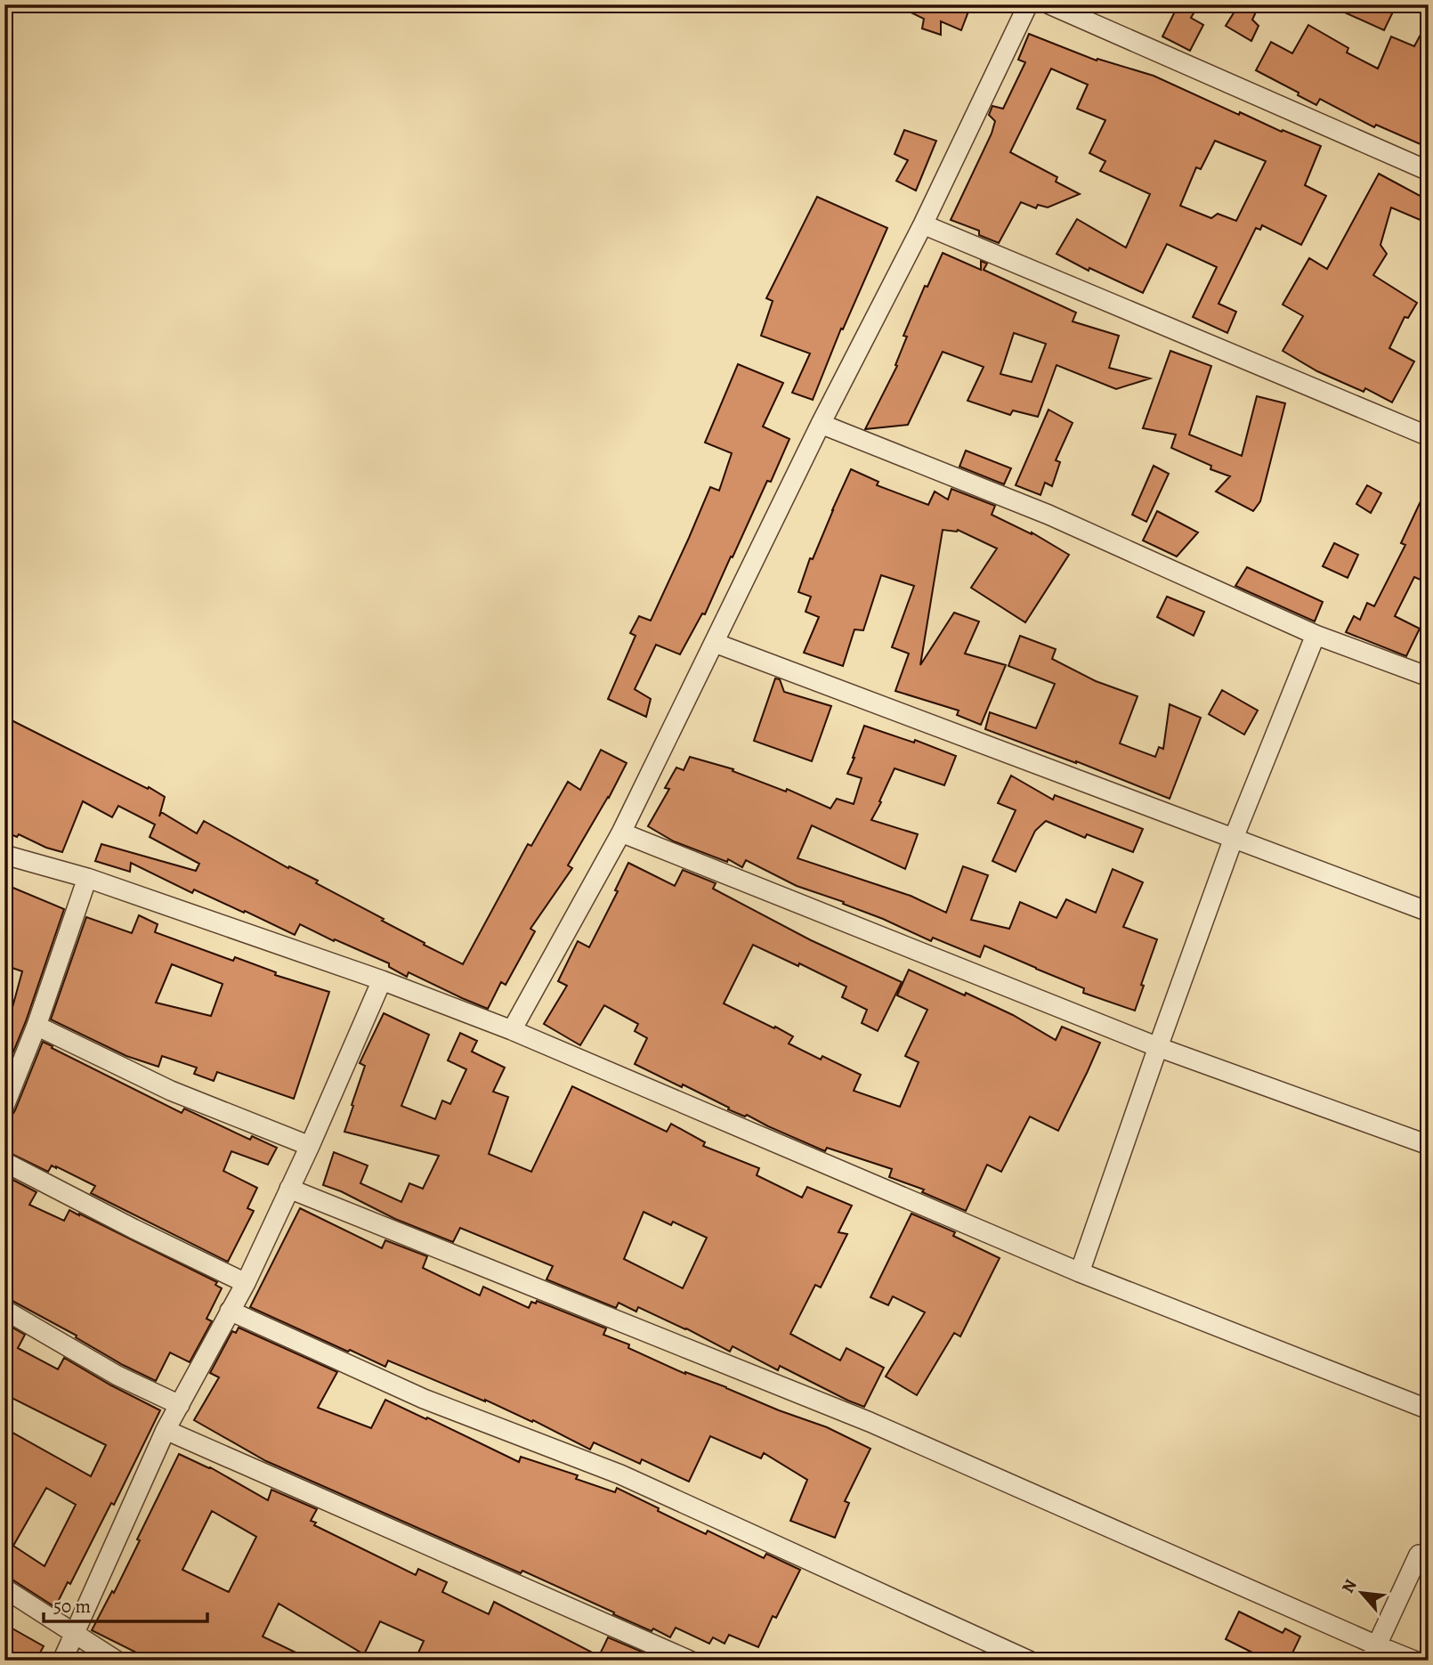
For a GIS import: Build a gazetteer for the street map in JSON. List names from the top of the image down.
{
  "scale_bar": "50 m",
  "north": "top left"
}
